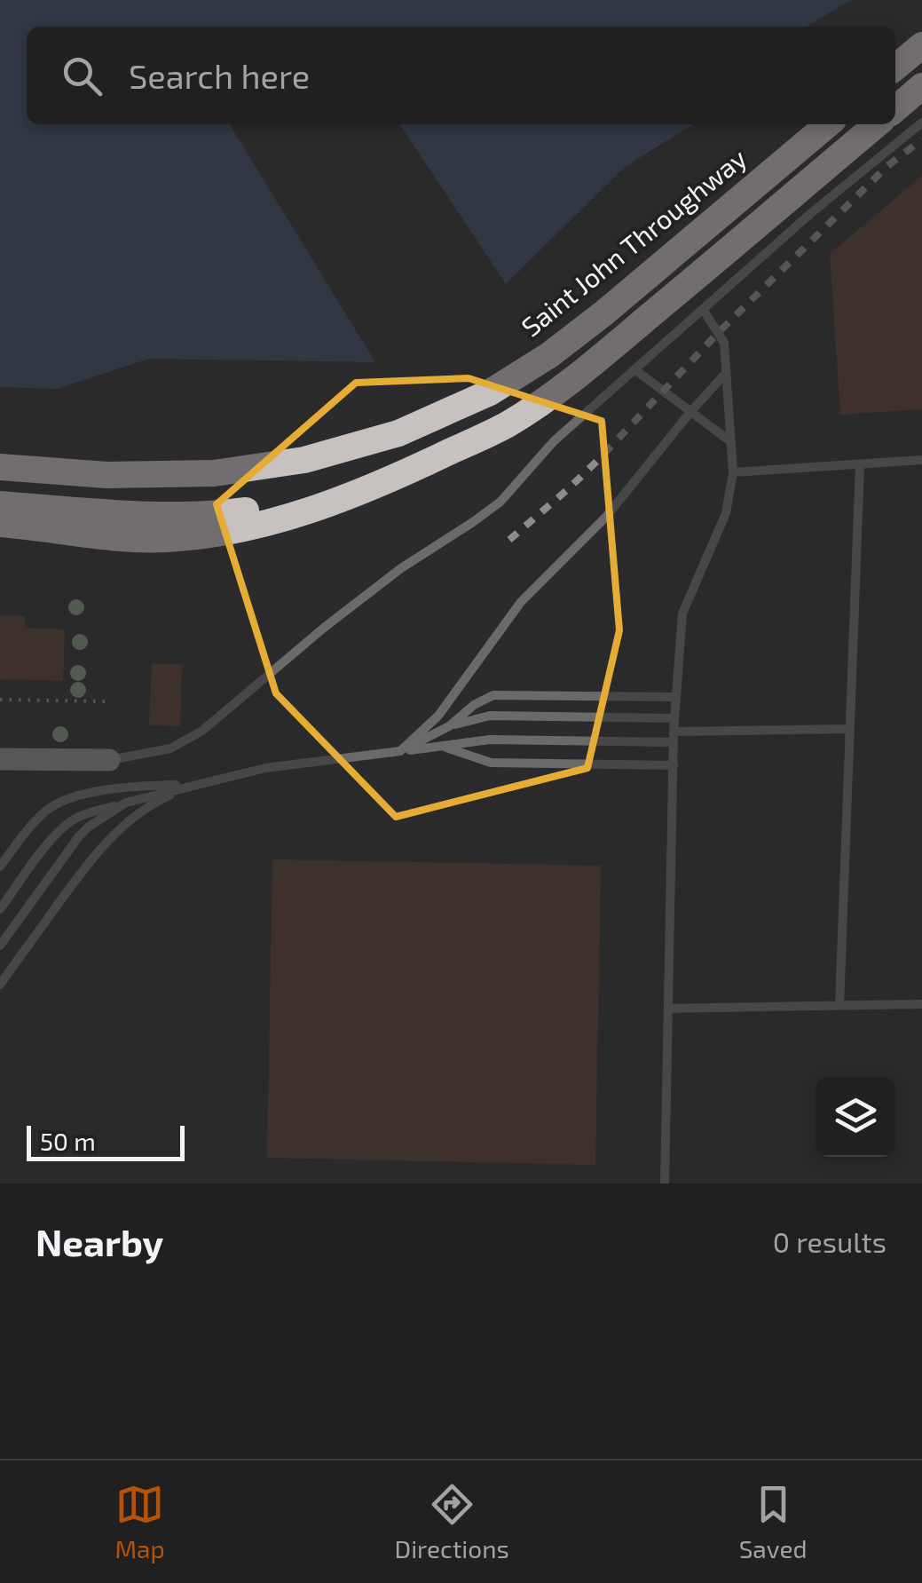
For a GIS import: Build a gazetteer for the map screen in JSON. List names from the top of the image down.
{
  "streets": {
    "highway": ["Saint John Throughway"]
  },
  "scale_bar": "50 m",
  "page": {
    "search": "Search here",
    "scale": "50 m",
    "heading": ["Nearby", "0 results"],
    "nav": ["Map", "Directions", "Saved"]
  }
}
